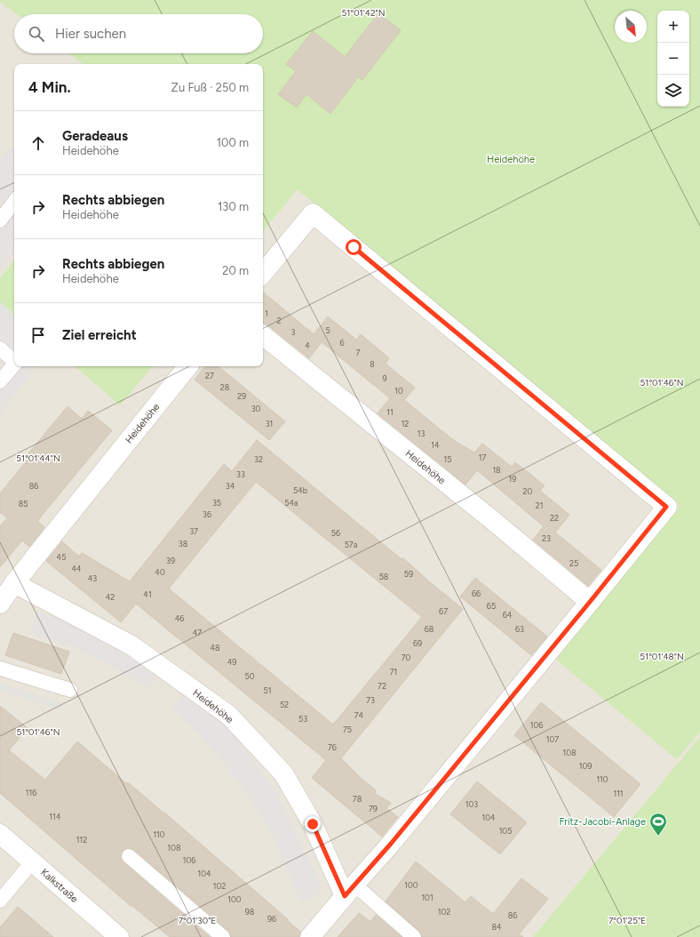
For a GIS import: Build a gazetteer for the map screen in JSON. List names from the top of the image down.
{
  "streets": {
    "street": ["Heidehöhe", "Kalkstraße"]
  },
  "parks": ["Heidehöhe"],
  "places": {
    "sports": ["Fritz-Jacobi-Anlage"]
  },
  "house_numbers": [
    "1",
    "2",
    "5",
    "3",
    "6",
    "4",
    "7",
    "8",
    "27",
    "9",
    "28",
    "10",
    "29",
    "30",
    "11",
    "31",
    "12",
    "13",
    "14",
    "17",
    "32",
    "15",
    "18",
    "33",
    "19",
    "86",
    "34",
    "54b",
    "20",
    "35",
    "54a",
    "85",
    "21",
    "36",
    "22",
    "37",
    "56",
    "23",
    "38",
    "57a",
    "45",
    "39",
    "25",
    "44",
    "40",
    "59",
    "58",
    "43",
    "66",
    "41",
    "42",
    "65",
    "67",
    "64",
    "46",
    "68",
    "63",
    "47",
    "69",
    "48",
    "70",
    "49",
    "71",
    "50",
    "72",
    "51",
    "73",
    "52",
    "74",
    "53",
    "106",
    "75",
    "107",
    "76",
    "108",
    "109",
    "110",
    "116",
    "111",
    "78",
    "103",
    "79",
    "114",
    "104",
    "105",
    "110",
    "112",
    "108",
    "106",
    "104",
    "100",
    "102",
    "101",
    "100",
    "98",
    "102",
    "86",
    "96",
    "84"
  ],
  "north": "bottom right",
  "page": {
    "map_buttons": ["+", "−"],
    "search": "Hier suchen",
    "heading": ["4 Min.", "Zu Fuß · 250 m"],
    "list": [
      ["Geradeaus", "Heidehöhe", "100 m"],
      ["Rechts abbiegen", "Heidehöhe", "130 m"],
      ["Rechts abbiegen", "Heidehöhe", "20 m"],
      "Ziel erreicht"
    ]
  },
  "coordinates": [
    "51°01'42\"N",
    "51°01'46\"N",
    "51°01'44\"N",
    "51°01'48\"N",
    "7°01'30\"E",
    "7°01'25\"E"
  ]
}
